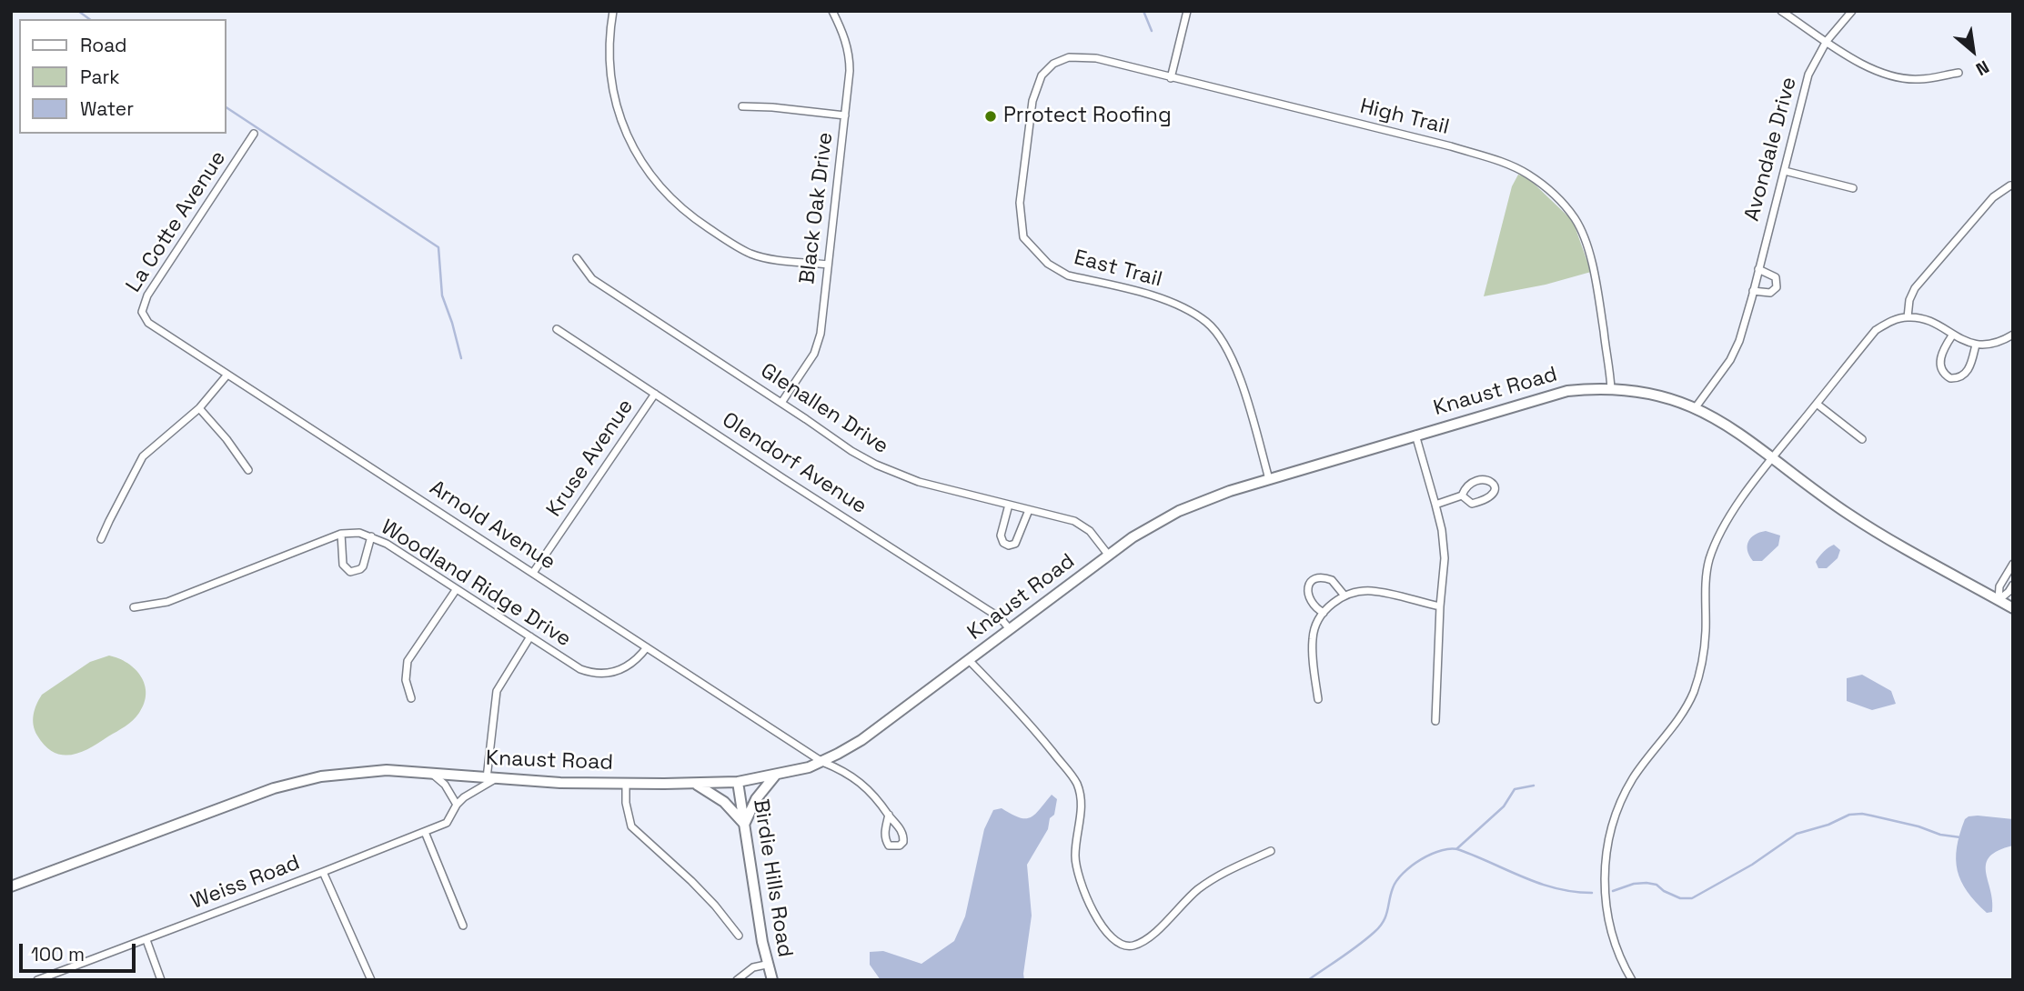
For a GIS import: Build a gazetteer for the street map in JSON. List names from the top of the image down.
{
  "streets": {
    "main road": ["Knaust Road", "Birdie Hills Road"],
    "street": [
      "High Trail",
      "Avondale Drive",
      "Black Oak Drive",
      "La Cotte Avenue",
      "East Trail",
      "Glenallen Drive",
      "Kruse Avenue",
      "Olendorf Avenue",
      "Arnold Avenue",
      "Woodland Ridge Drive",
      "Weiss Road"
    ]
  },
  "crossings": [
    ["High Trail", "East Trail"],
    ["High Trail", "Knaust Road"],
    ["Avondale Drive", "Knaust Road"],
    ["Black Oak Drive", "Glenallen Drive"],
    ["La Cotte Avenue", "Arnold Avenue"],
    ["East Trail", "Knaust Road"],
    ["Knaust Road", "Glenallen Drive"],
    ["Knaust Road", "Olendorf Avenue"],
    ["Knaust Road", "Arnold Avenue"],
    ["Knaust Road", "Birdie Hills Road"],
    ["Knaust Road", "Weiss Road"],
    ["Kruse Avenue", "Olendorf Avenue"],
    ["Kruse Avenue", "Arnold Avenue"],
    ["Arnold Avenue", "Woodland Ridge Drive"]
  ],
  "places": ["Prrotect Roofing"],
  "legend": ["Road", "Park", "Water"],
  "scale_bar": "100 m",
  "north": "bottom right"
}
